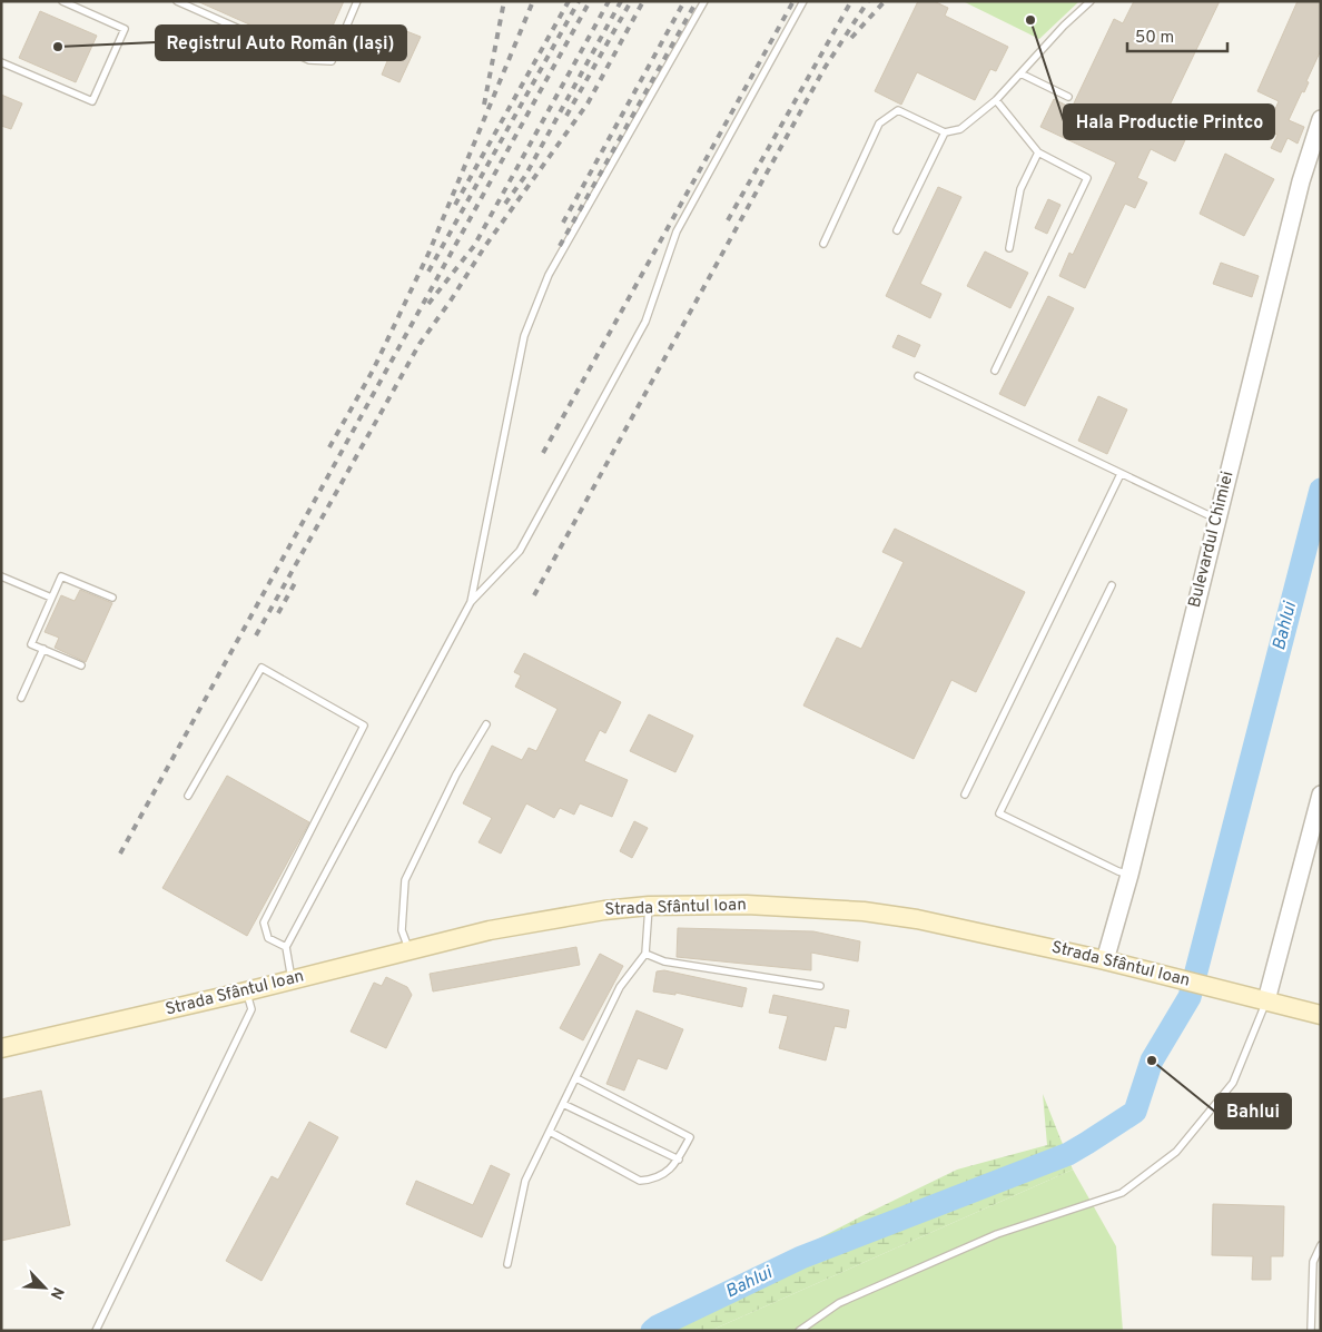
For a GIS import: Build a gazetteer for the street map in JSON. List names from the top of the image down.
{
  "streets": {
    "main road": ["Strada Sfântul Ioan"],
    "street": ["Bulevardul Chimiei"]
  },
  "crossings": [
    ["Bulevardul Chimiei", "Strada Sfântul Ioan"]
  ],
  "water": ["Bahlui"],
  "places": ["Hala Productie Printco", "Registrul Auto Român (Iași)", "Bahlui"],
  "scale_bar": "50 m",
  "north": "bottom right"
}
